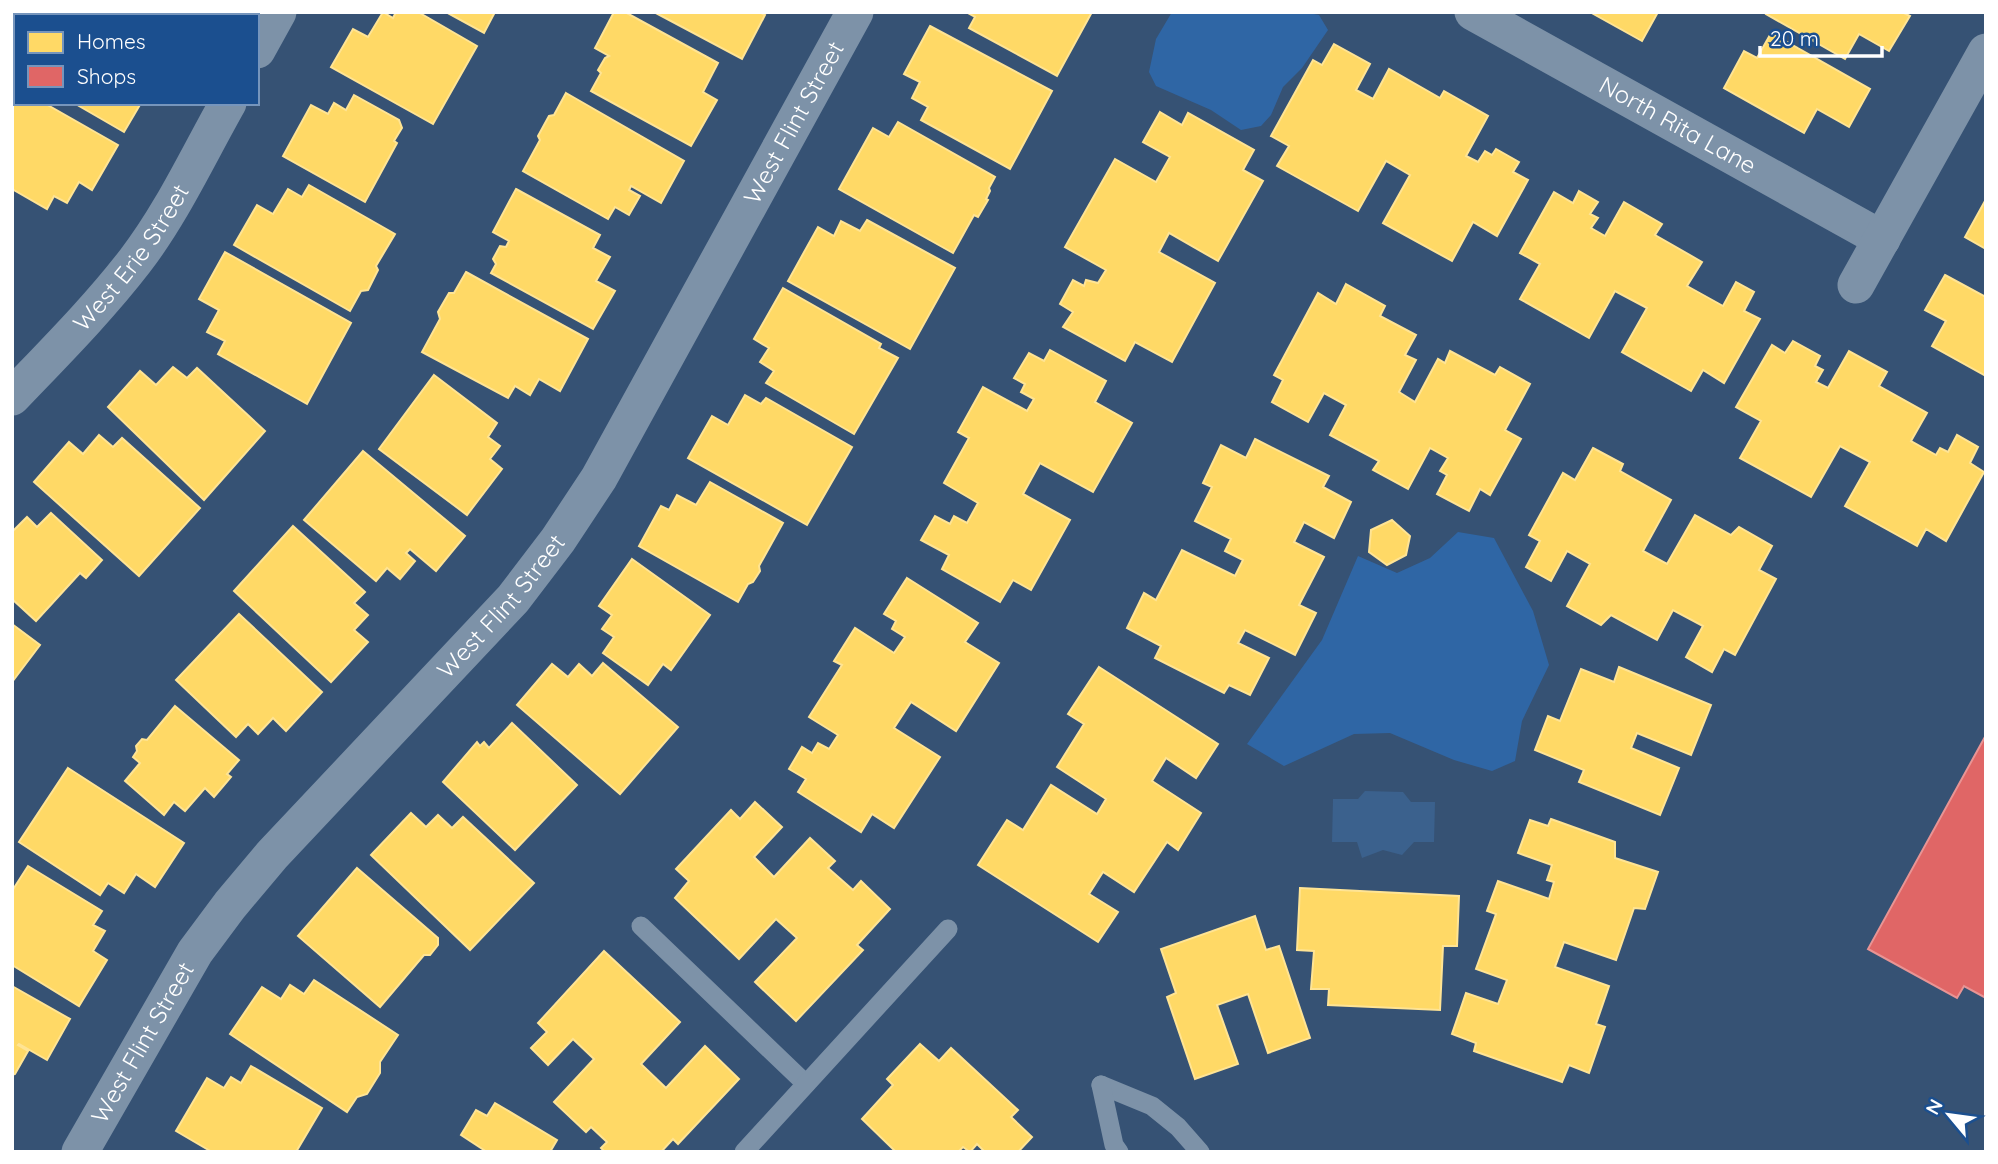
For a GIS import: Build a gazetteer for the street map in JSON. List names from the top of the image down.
{
  "streets": {
    "street": ["West Flint Street", "North Rita Lane", "West Erie Street"]
  },
  "legend": ["Homes", "Shops"],
  "scale_bar": "20 m",
  "north": "top left"
}
